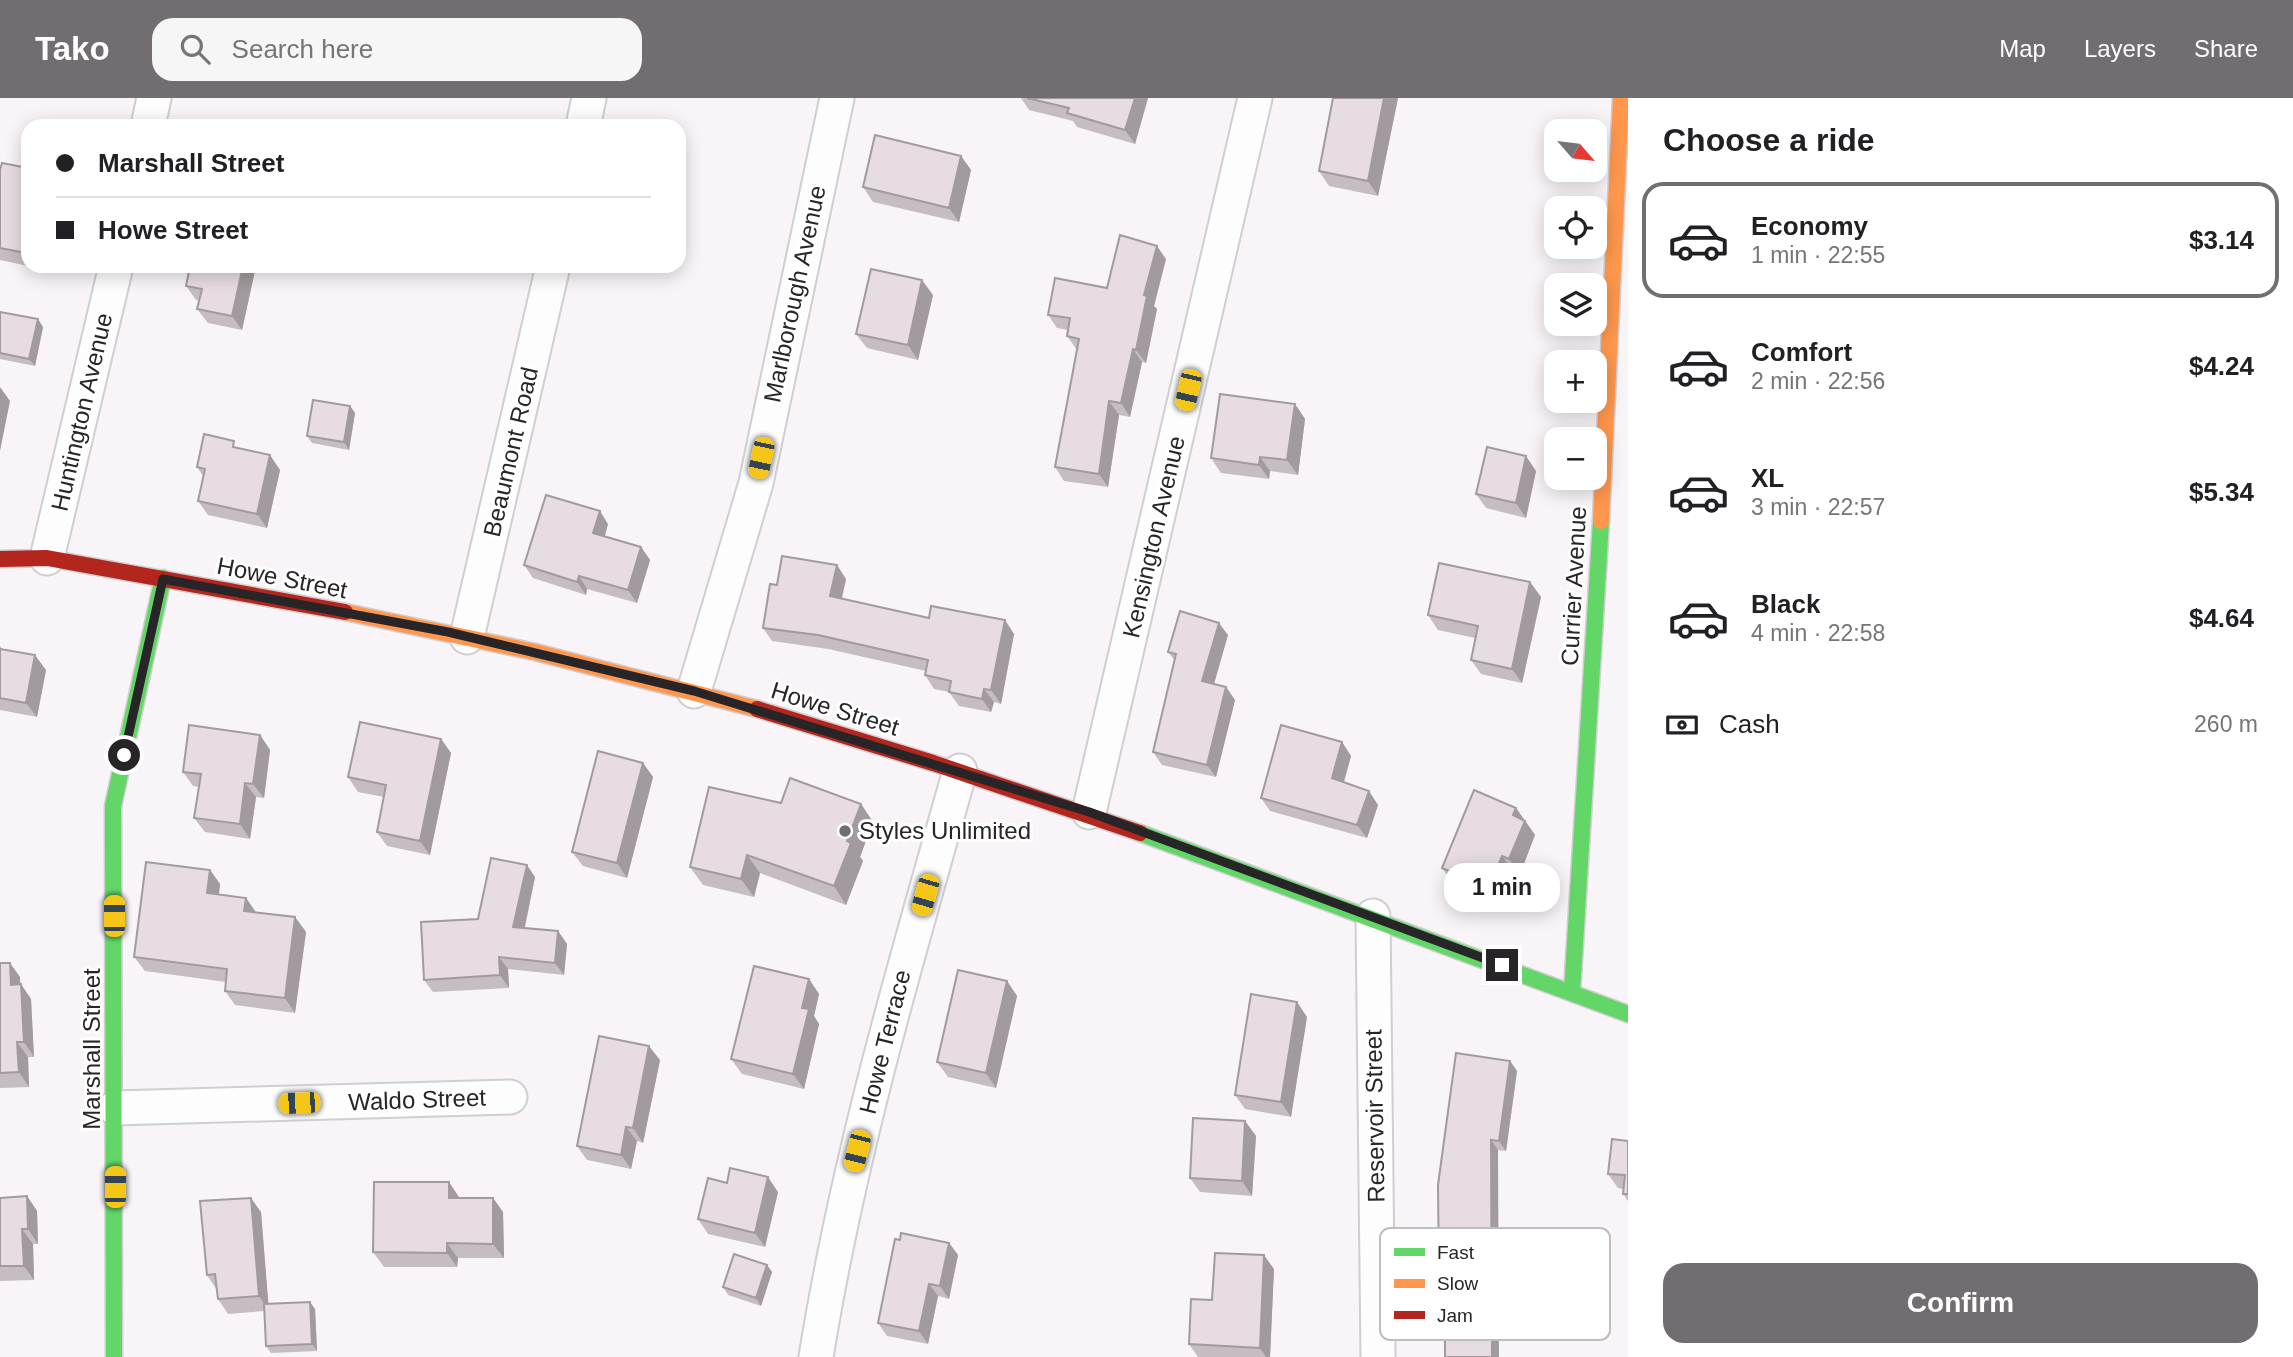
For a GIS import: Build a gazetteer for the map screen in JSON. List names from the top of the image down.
{
  "streets": {
    "main road": ["Howe Street", "Currier Avenue", "Marshall Street"],
    "street": [
      "Marlborough Avenue",
      "Huntington Avenue",
      "Beaumont Road",
      "Kensington Avenue",
      "Howe Terrace",
      "Waldo Street",
      "Reservoir Street"
    ]
  },
  "crossings": [
    ["Marlborough Avenue", "Howe Street"],
    ["Huntington Avenue", "Howe Street"],
    ["Beaumont Road", "Howe Street"],
    ["Kensington Avenue", "Howe Street"],
    ["Howe Street", "Currier Avenue"],
    ["Howe Street", "Howe Terrace"],
    ["Howe Street", "Marshall Street"],
    ["Howe Street", "Reservoir Street"],
    ["Marshall Street", "Waldo Street"]
  ],
  "places": ["Styles Unlimited"],
  "legend": ["Fast", "Slow", "Jam"],
  "north": "bottom right",
  "page": {
    "header": "Tako",
    "search": "Search here",
    "nav": ["Map", "Layers", "Share"],
    "heading": "Choose a ride",
    "map_buttons": ["+", "−"],
    "banner": ["Marshall Street", "Howe Street"],
    "list": [
      {
        "name": "Economy",
        "note": "1 min · 22:55",
        "value": "$3.14"
      },
      {
        "name": "Comfort",
        "note": "2 min · 22:56",
        "value": "$4.24"
      },
      {
        "name": "XL",
        "note": "3 min · 22:57",
        "value": "$5.34"
      },
      {
        "name": "Black",
        "note": "4 min · 22:58",
        "value": "$4.64"
      }
    ],
    "pay": ["Cash", "260 m"],
    "bubble": "1 min",
    "buttons": "Confirm"
  }
}
